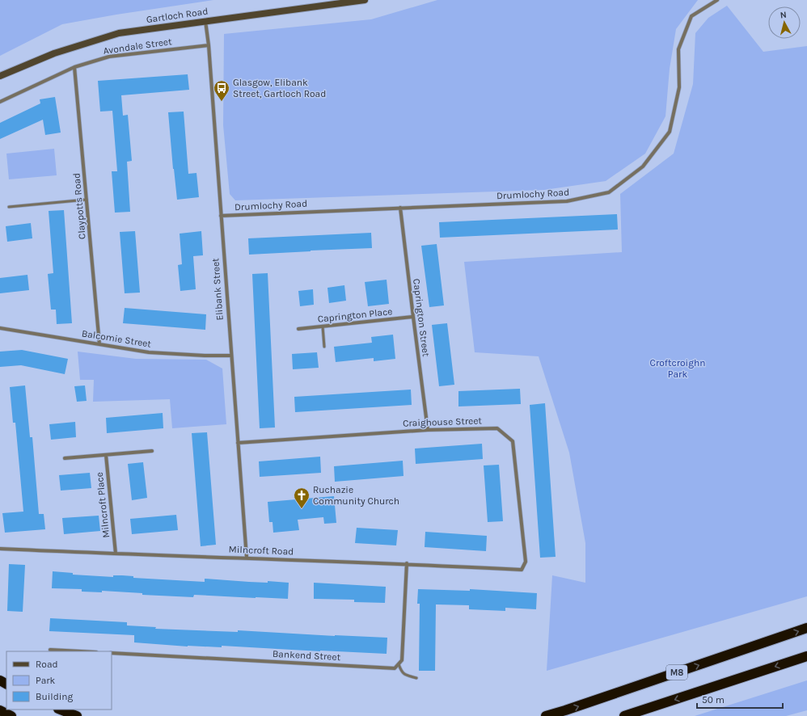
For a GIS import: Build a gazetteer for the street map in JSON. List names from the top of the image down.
{
  "streets": {
    "highway": ["M8"],
    "main road": ["Gartloch Road"],
    "street": [
      "Avondale Street",
      "Drumlochy Road",
      "Claypotts Road",
      "Elibank Street",
      "Caprington Place",
      "Caprington Street",
      "Balcomie Street",
      "Craighouse Street",
      "Milncroft Place",
      "Milncroft Road",
      "Bankend Street"
    ]
  },
  "crossings": [
    ["Gartloch Road", "Elibank Street"],
    ["Avondale Street", "Claypotts Road"],
    ["Avondale Street", "Elibank Street"],
    ["Drumlochy Road", "Elibank Street"],
    ["Drumlochy Road", "Caprington Street"],
    ["Claypotts Road", "Balcomie Street"],
    ["Elibank Street", "Balcomie Street"],
    ["Elibank Street", "Craighouse Street"],
    ["Elibank Street", "Milncroft Road"],
    ["Caprington Place", "Caprington Street"],
    ["Caprington Street", "Craighouse Street"],
    ["Craighouse Street", "Milncroft Road"],
    ["Milncroft Place", "Milncroft Road"]
  ],
  "parks": ["Croftcroighn Park"],
  "places": {
    "bus stop": ["Glasgow, Elibank Street, Gartloch Road"],
    "church": ["Ruchazie Community Church"]
  },
  "legend": ["Road", "Park", "Building"],
  "scale_bar": "50 m",
  "north": "top"
}
